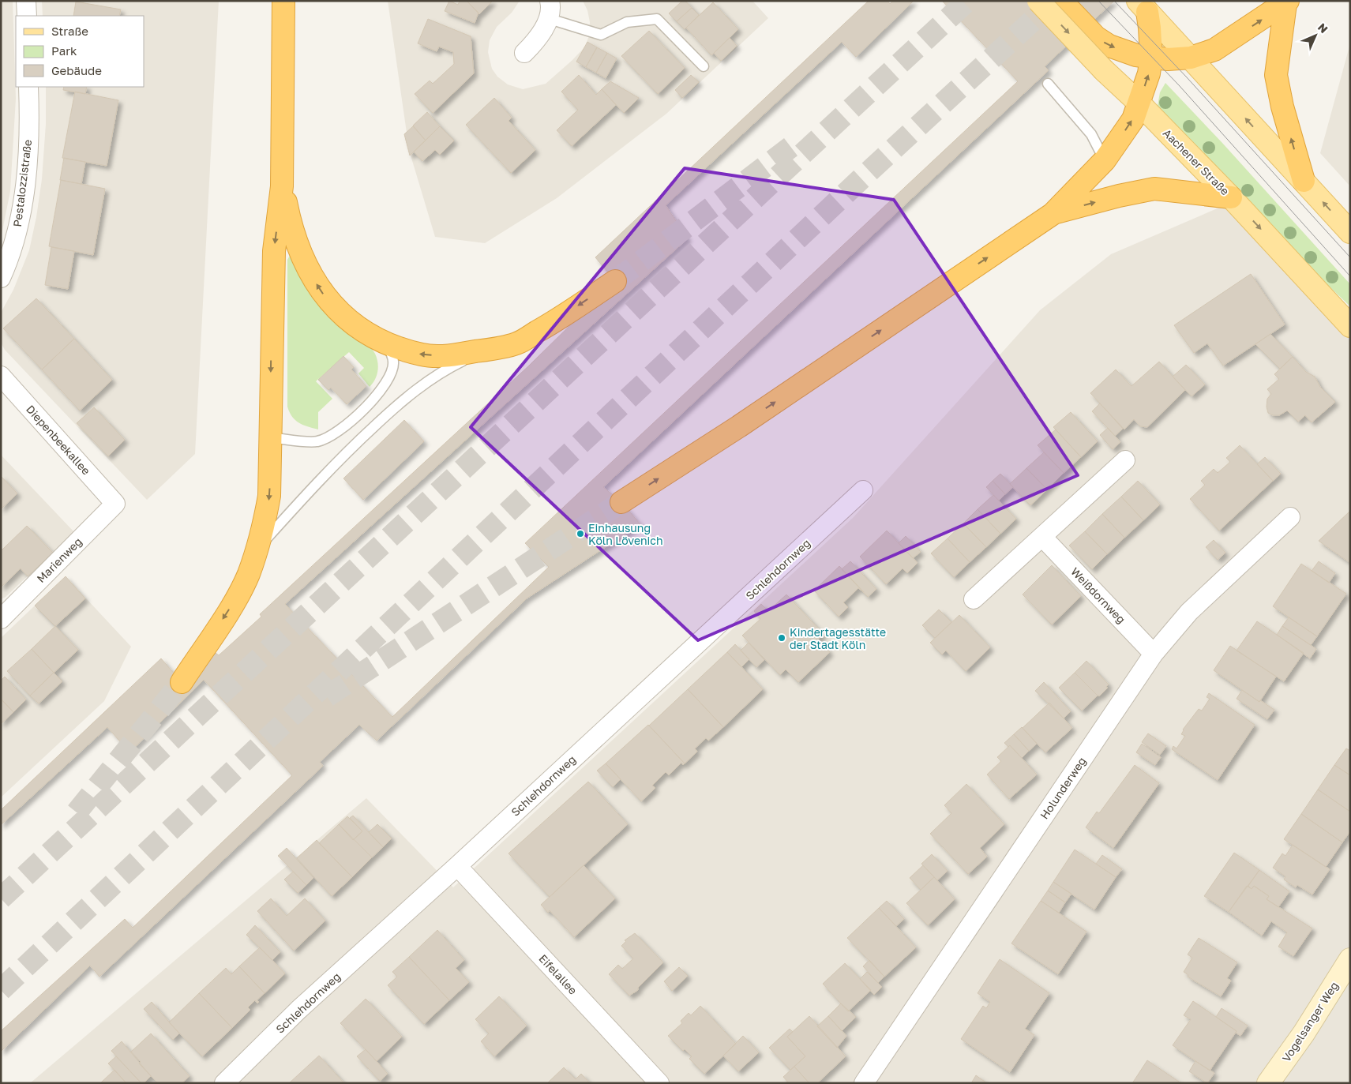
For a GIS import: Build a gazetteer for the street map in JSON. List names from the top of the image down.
{
  "streets": {
    "main road": ["Aachener Straße"],
    "street": [
      "Pestalozzistraße",
      "Diepenbeekallee",
      "Marienweg",
      "Schlehdornweg",
      "Weißdornweg",
      "Holunderweg",
      "Eifelallee",
      "Vogelsanger Weg"
    ]
  },
  "crossings": [
    ["Diepenbeekallee", "Marienweg"],
    ["Schlehdornweg", "Eifelallee"],
    ["Weißdornweg", "Holunderweg"]
  ],
  "places": ["Einhausung Köln Lövenich", "Kindertagesstätte der Stadt Köln"],
  "legend": ["Straße", "Park", "Gebäude"],
  "north": "top right"
}
